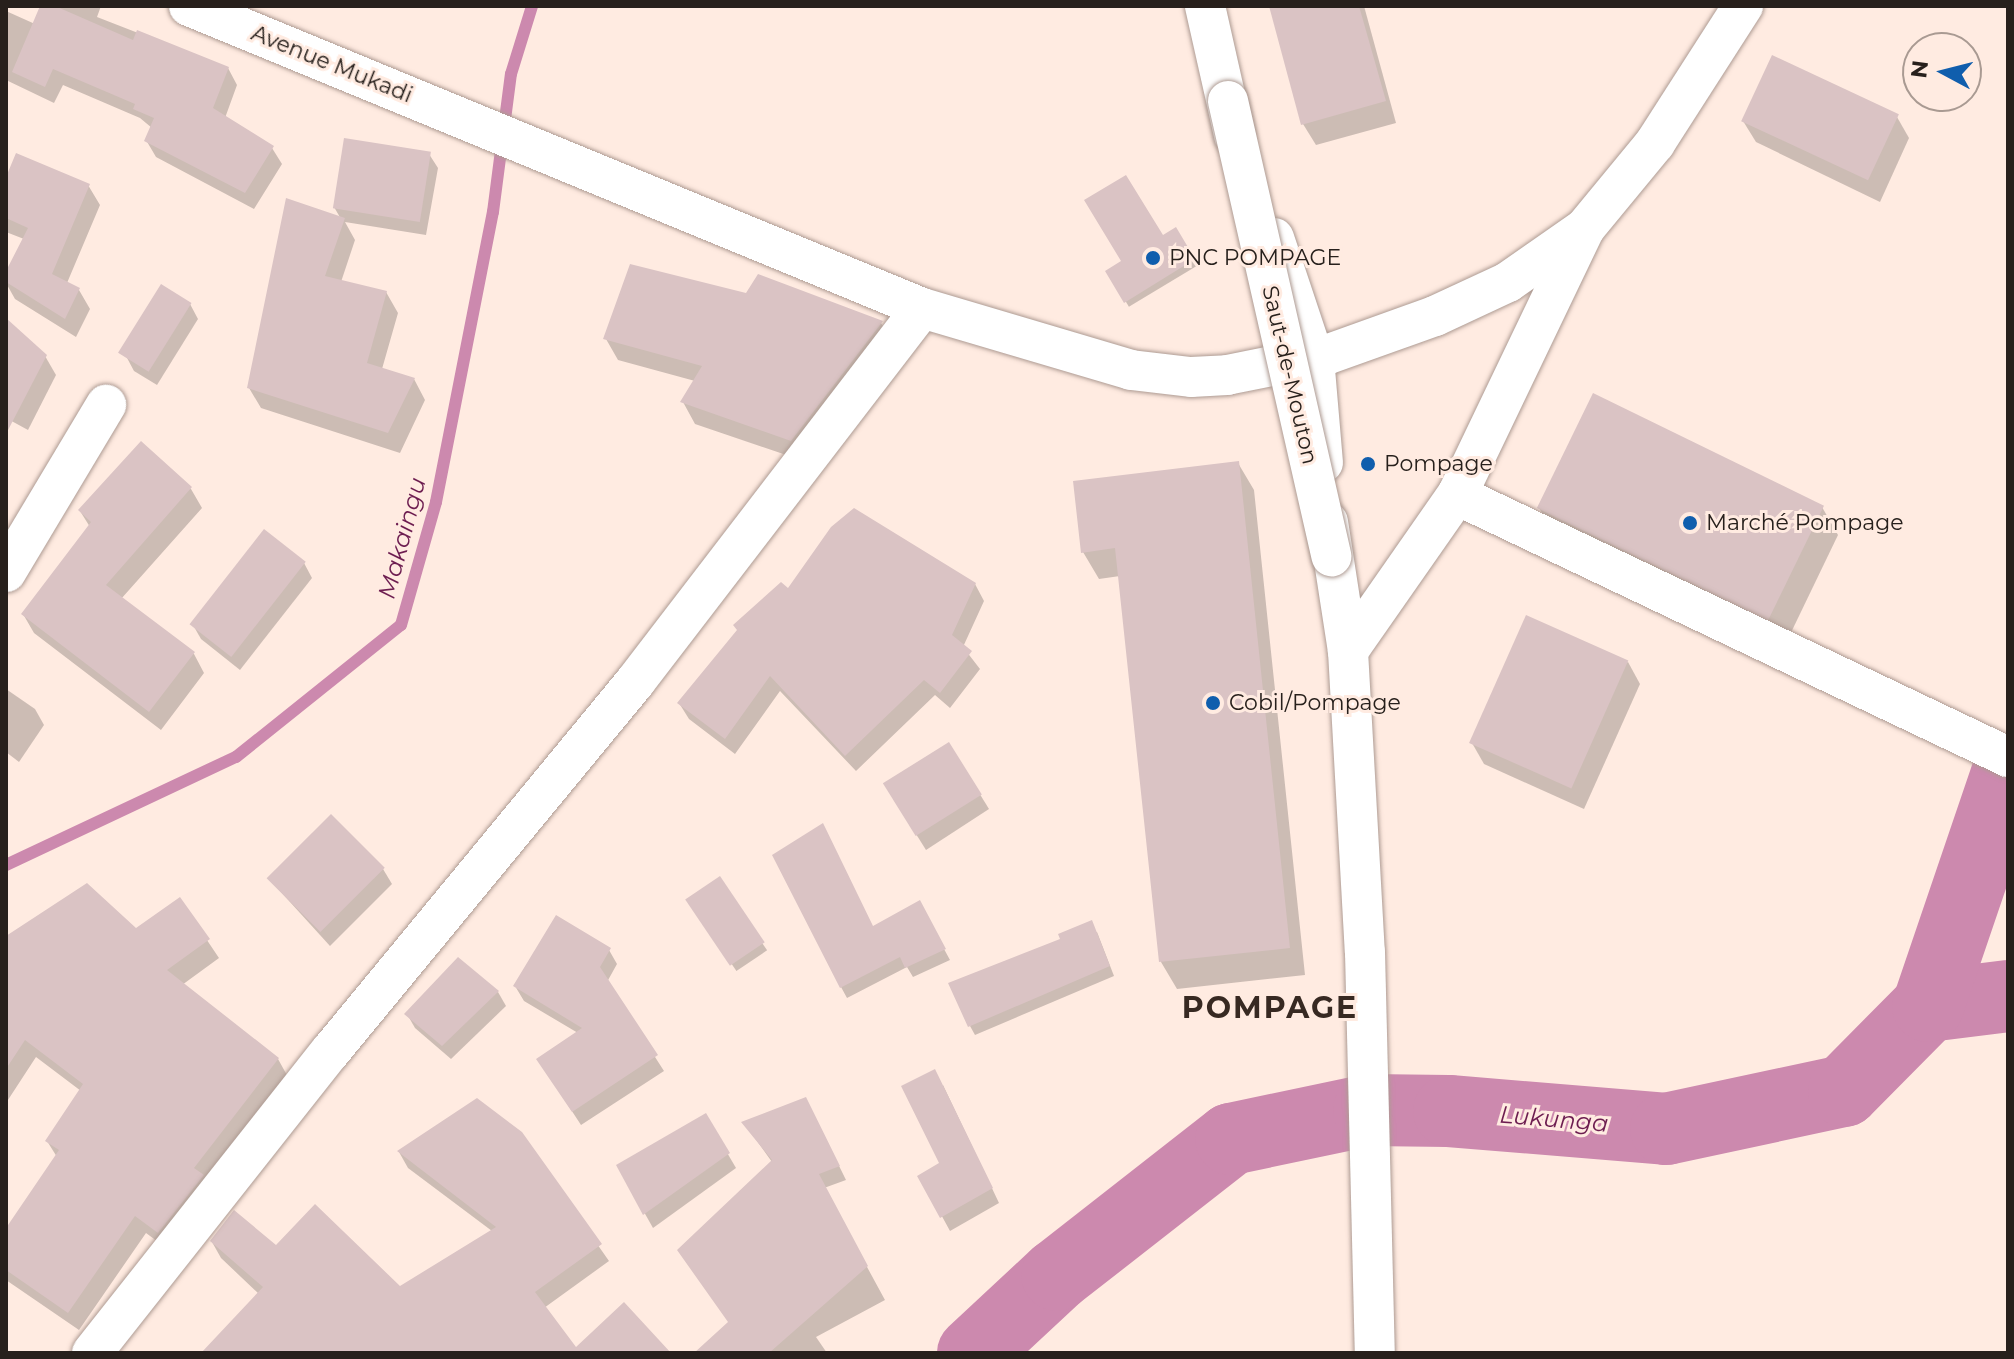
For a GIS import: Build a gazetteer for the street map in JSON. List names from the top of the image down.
{
  "streets": {
    "street": ["Avenue Mukadi", "Saut-de-Mouton"]
  },
  "districts": ["POMPAGE"],
  "water": ["Makaingu", "Lukunga"],
  "places": [
    "PNC POMPAGE",
    "Pompage",
    "Marché Pompage",
    "Cobil/Pompage"
  ],
  "north": "left"
}
